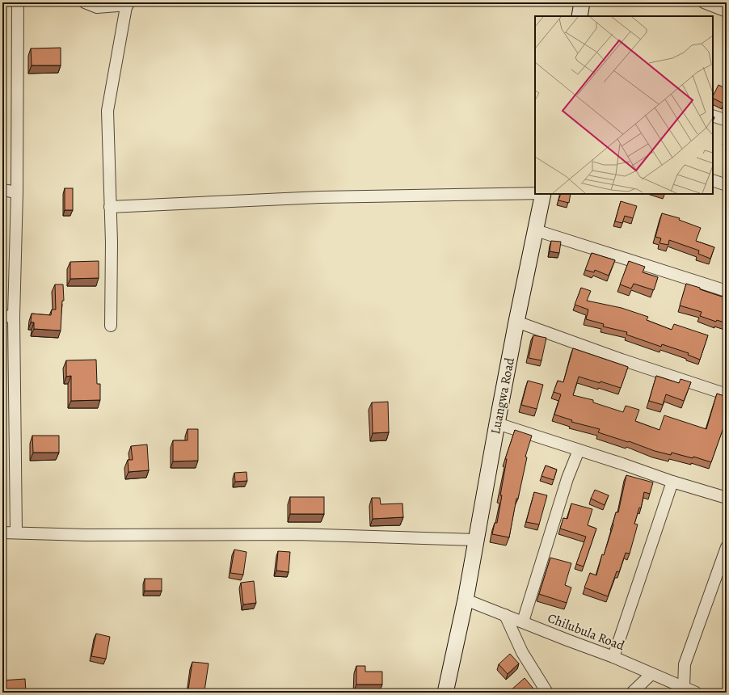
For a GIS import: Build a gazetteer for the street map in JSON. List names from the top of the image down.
{
  "streets": {
    "street": ["Luangwa Road", "Chilubula Road"]
  },
  "crossings": [
    ["Luangwa Road", "Chilubula Road"]
  ]
}
